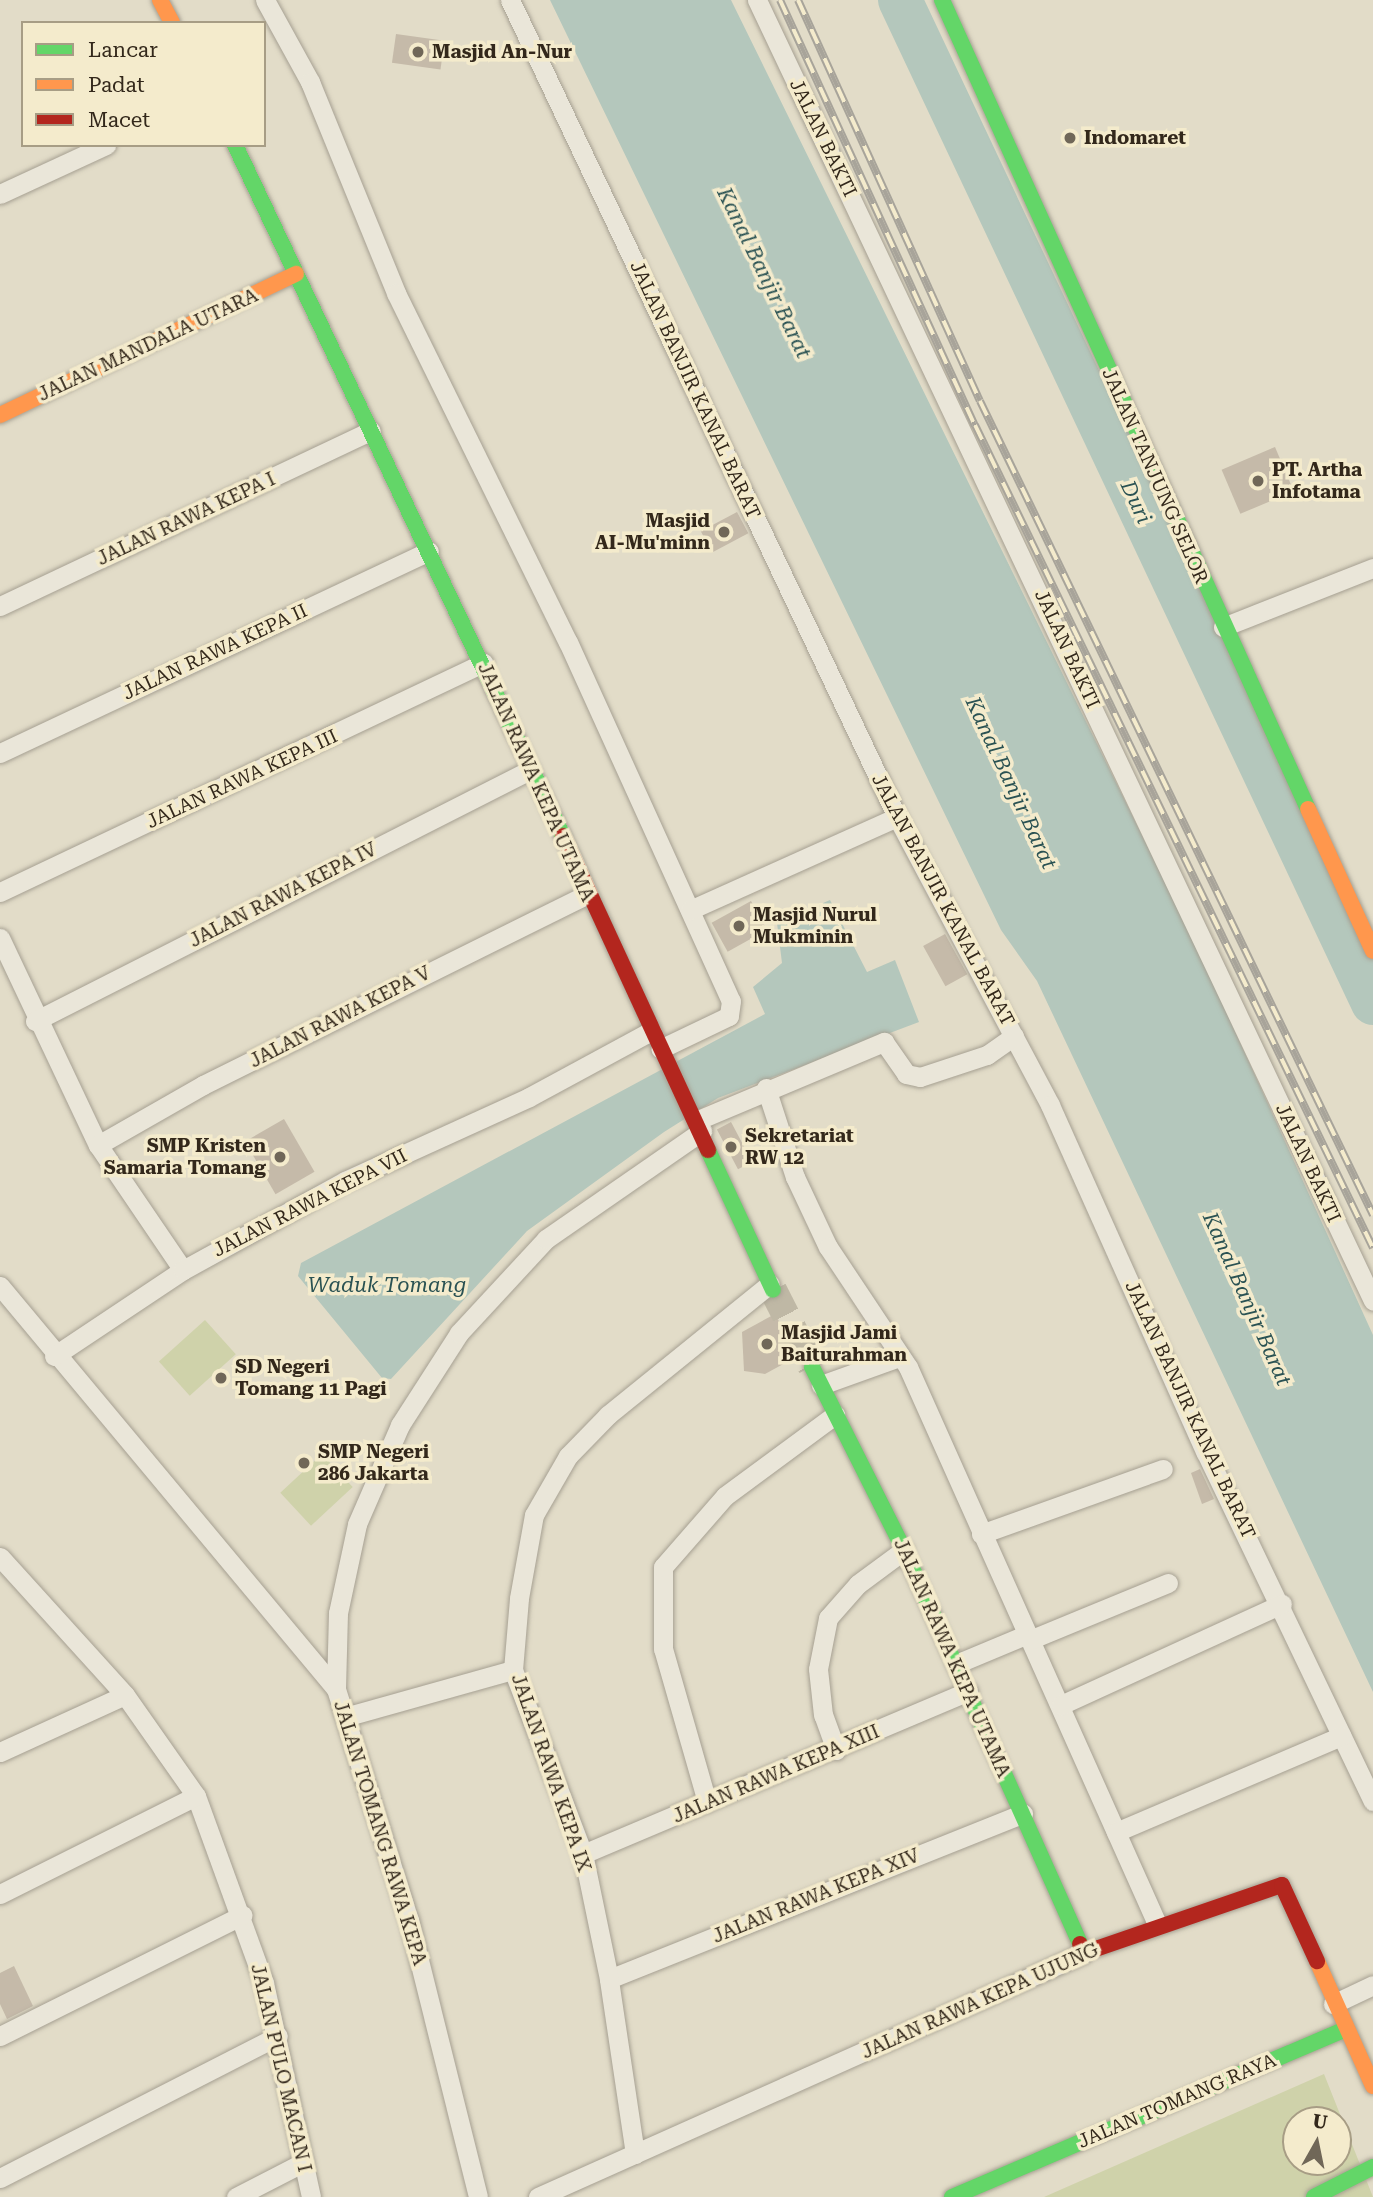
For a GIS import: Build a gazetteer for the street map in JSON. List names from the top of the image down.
{
  "streets": {
    "street": [
      "JALAN BAKTI",
      "JALAN MANDALA UTARA",
      "JALAN BANJIR KANAL BARAT",
      "JALAN TANJUNG SELOR",
      "JALAN RAWA KEPA I",
      "JALAN RAWA KEPA II",
      "JALAN RAWA KEPA III",
      "JALAN RAWA KEPA UTAMA",
      "JALAN RAWA KEPA IV",
      "JALAN RAWA KEPA V",
      "JALAN RAWA KEPA VII",
      "JALAN RAWA KEPA IX",
      "JALAN RAWA KEPA XIII",
      "JALAN TOMANG RAWA KEPA",
      "JALAN RAWA KEPA XIV",
      "JALAN RAWA KEPA UJUNG",
      "JALAN PULO MACAN I",
      "JALAN TOMANG RAYA"
    ]
  },
  "crossings": [
    ["JALAN MANDALA UTARA", "JALAN RAWA KEPA UTAMA"],
    ["JALAN RAWA KEPA I", "JALAN RAWA KEPA UTAMA"],
    ["JALAN RAWA KEPA II", "JALAN RAWA KEPA UTAMA"],
    ["JALAN RAWA KEPA III", "JALAN RAWA KEPA UTAMA"],
    ["JALAN RAWA KEPA UTAMA", "JALAN RAWA KEPA IV"],
    ["JALAN RAWA KEPA UTAMA", "JALAN RAWA KEPA V"],
    ["JALAN RAWA KEPA UTAMA", "JALAN RAWA KEPA VII"],
    ["JALAN RAWA KEPA UTAMA", "JALAN RAWA KEPA IX"],
    ["JALAN RAWA KEPA UTAMA", "JALAN RAWA KEPA XIII"],
    ["JALAN RAWA KEPA UTAMA", "JALAN RAWA KEPA XIV"],
    ["JALAN RAWA KEPA UTAMA", "JALAN RAWA KEPA UJUNG"],
    ["JALAN RAWA KEPA VII", "JALAN TOMANG RAWA KEPA"],
    ["JALAN RAWA KEPA IX", "JALAN RAWA KEPA XIII"],
    ["JALAN RAWA KEPA IX", "JALAN RAWA KEPA XIV"],
    ["JALAN RAWA KEPA IX", "JALAN RAWA KEPA UJUNG"],
    ["JALAN RAWA KEPA UJUNG", "JALAN TOMANG RAYA"]
  ],
  "water": ["Kanal Banjir Barat", "Duri", "Waduk Tomang"],
  "places": [
    "Masjid An-Nur",
    "Indomaret",
    "PT. Artha Infotama",
    "Masjid AI-Mu'minn",
    "Masjid Nurul Mukminin",
    "Sekretariat RW 12",
    "SMP Kristen Samaria Tomang",
    "Masjid Jami Baiturahman",
    "SD Negeri Tomang 11 Pagi",
    "SMP Negeri 286 Jakarta"
  ],
  "legend": ["Lancar", "Padat", "Macet"],
  "north": "top"
}
